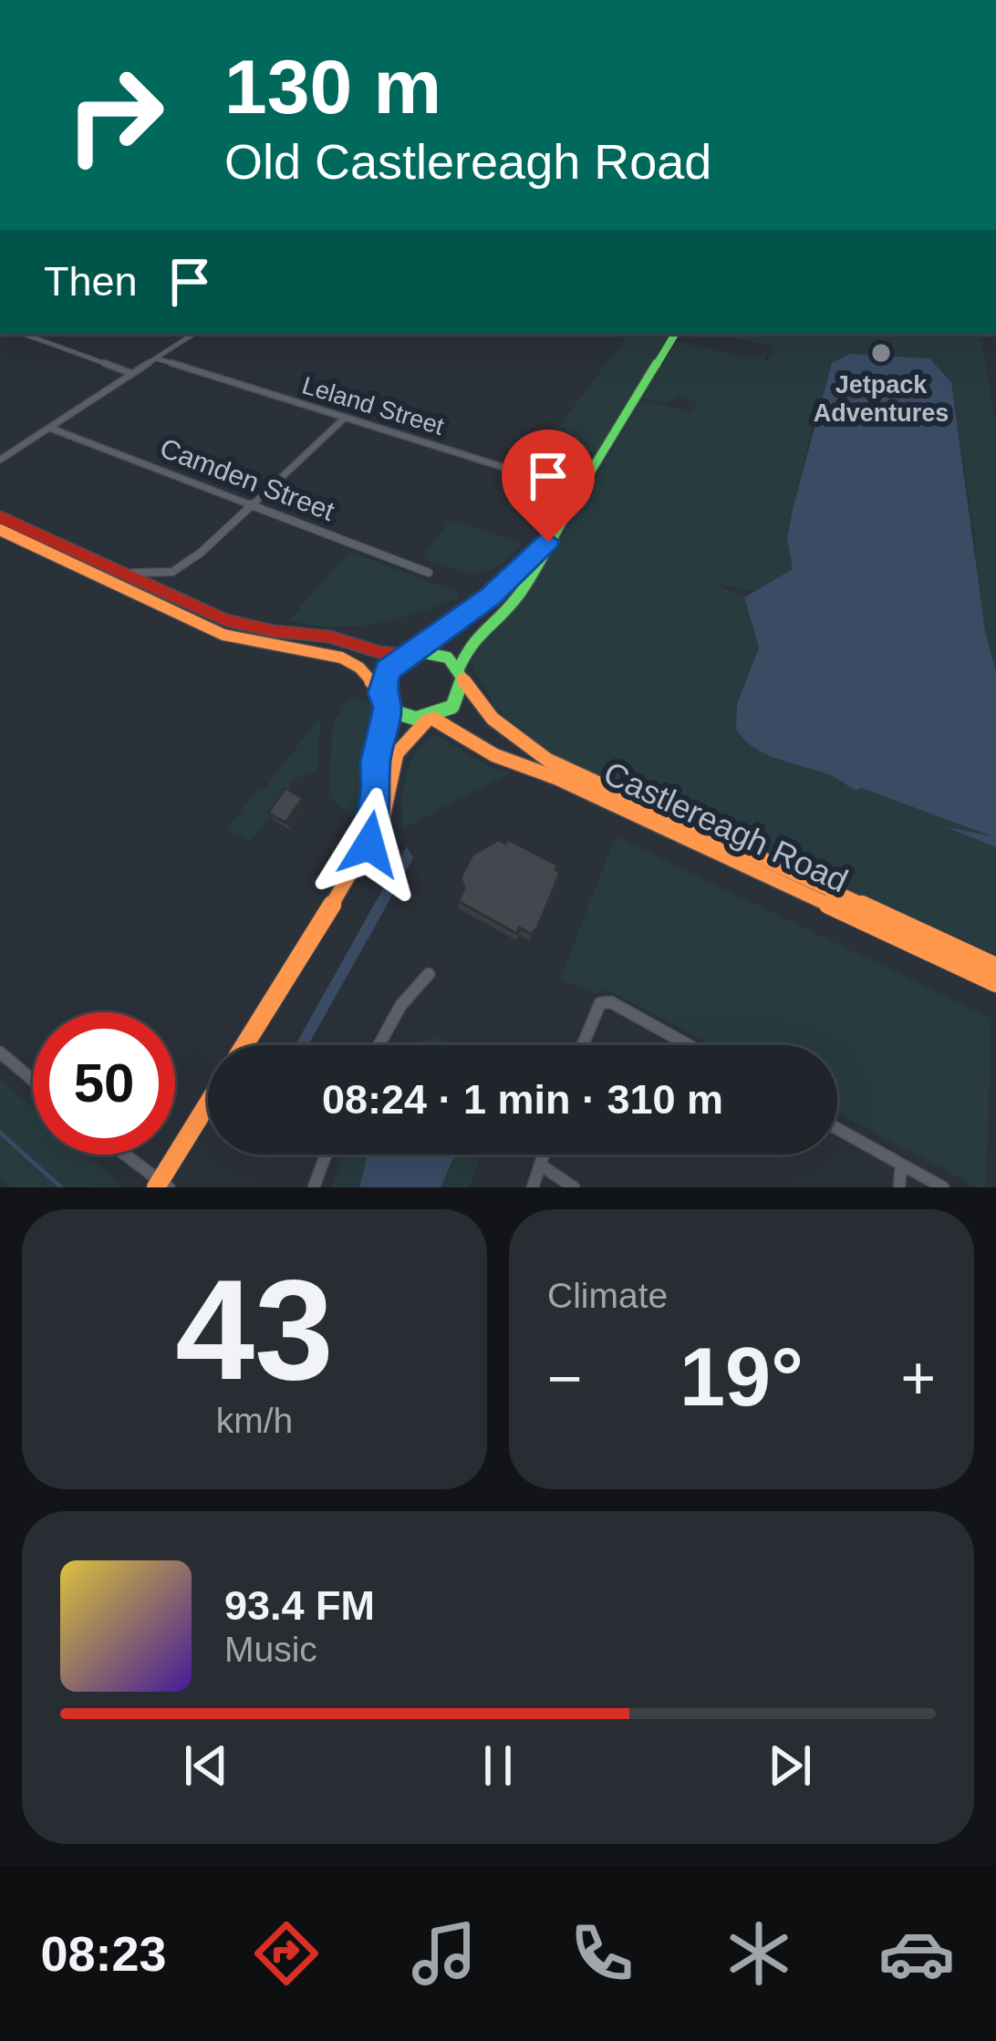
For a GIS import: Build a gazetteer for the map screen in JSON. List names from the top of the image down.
{
  "streets": {
    "main road": ["Castlereagh Road"],
    "street": ["Leland Street", "Camden Street"]
  },
  "places": ["Jetpack Adventures"],
  "page": {
    "turn": ["130 m", "Old Castlereagh Road"],
    "then": "Then",
    "limit": "50",
    "trip": "08:24 · 1 min · 310 m",
    "tile": [
      ["43", "km/h"],
      "Climate"
    ],
    "heat": ["−", "19°", "+"],
    "song": ["93.4 FM", "Music"],
    "tabs": "08:23"
  }
}
